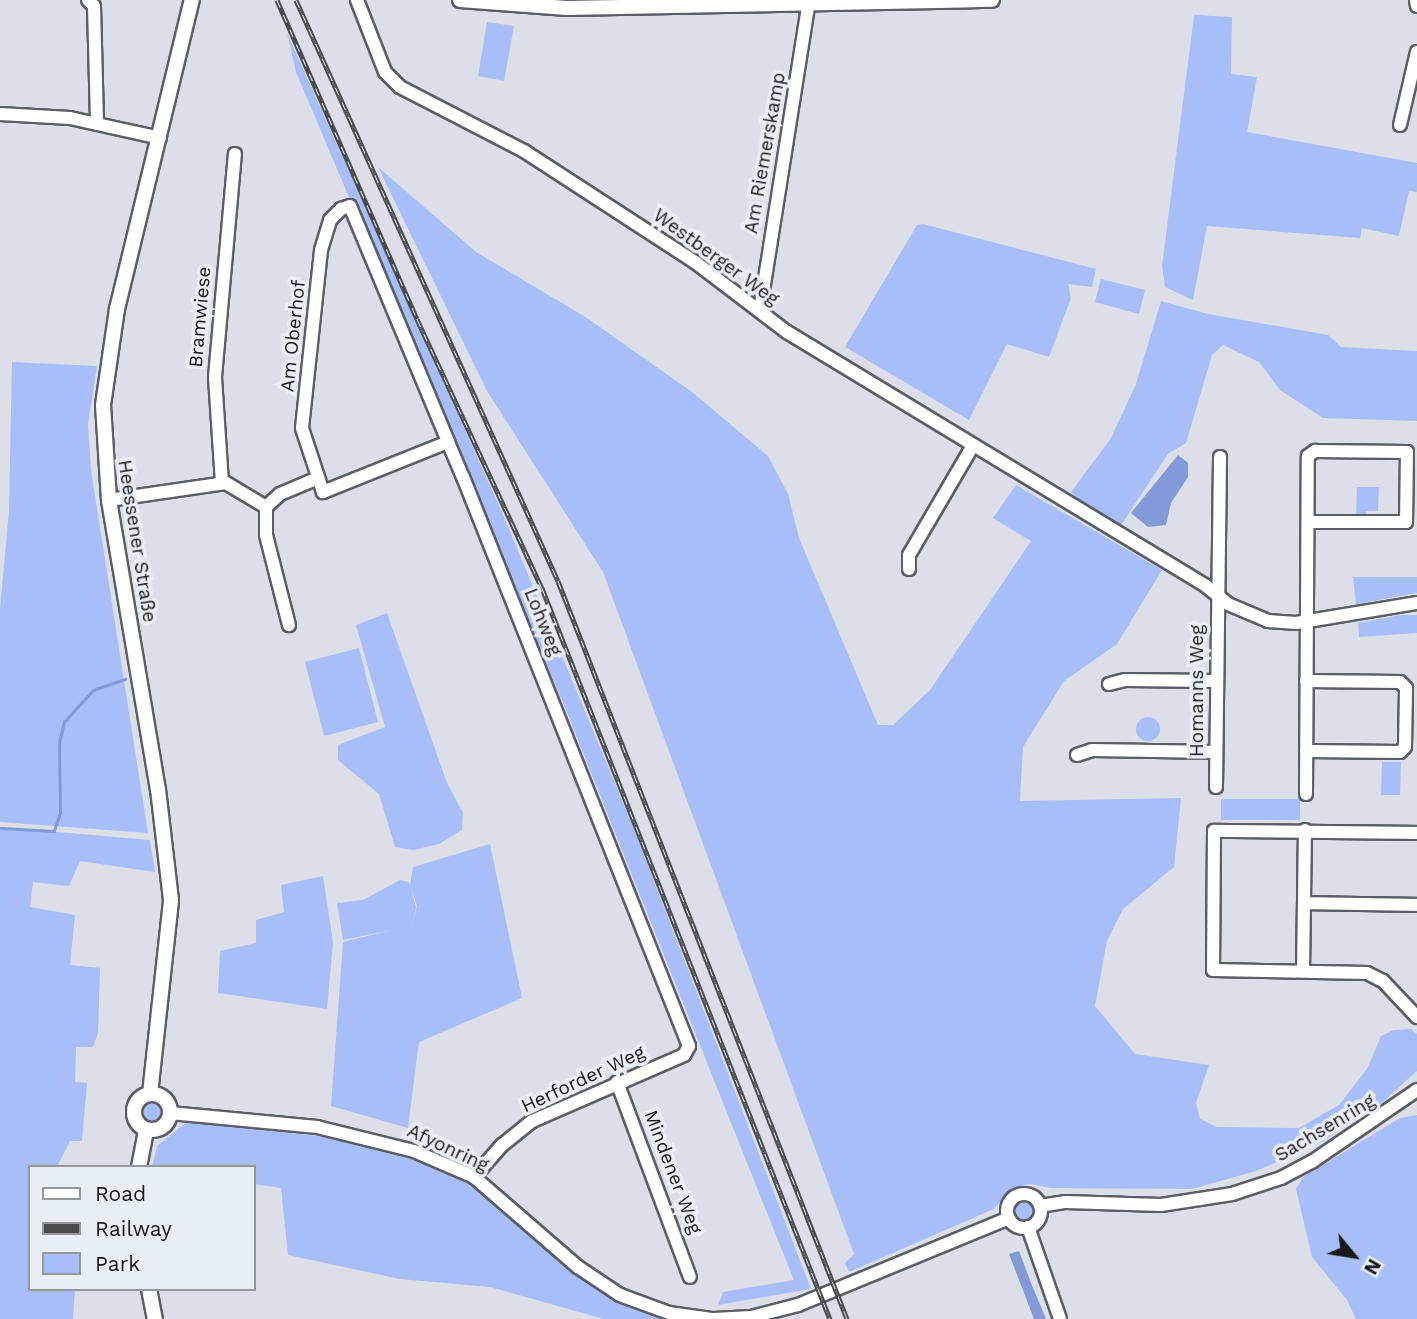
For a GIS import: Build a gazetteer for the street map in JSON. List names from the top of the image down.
{
  "streets": {
    "main road": ["Heessener Straße"],
    "street": [
      "Am Riemerskamp",
      "Westberger Weg",
      "Bramwiese",
      "Am Oberhof",
      "Lohweg",
      "Homanns Weg",
      "Herforder Weg",
      "Sachsenring",
      "Afyonring",
      "Mindener Weg"
    ]
  },
  "crossings": [
    ["Am Riemerskamp", "Westberger Weg"],
    ["Westberger Weg", "Homanns Weg"],
    ["Am Oberhof", "Lohweg"],
    ["Heessener Straße", "Afyonring"],
    ["Lohweg", "Herforder Weg"],
    ["Herforder Weg", "Afyonring"],
    ["Herforder Weg", "Mindener Weg"],
    ["Sachsenring", "Afyonring"]
  ],
  "legend": ["Road", "Railway", "Park"],
  "north": "bottom right"
}
